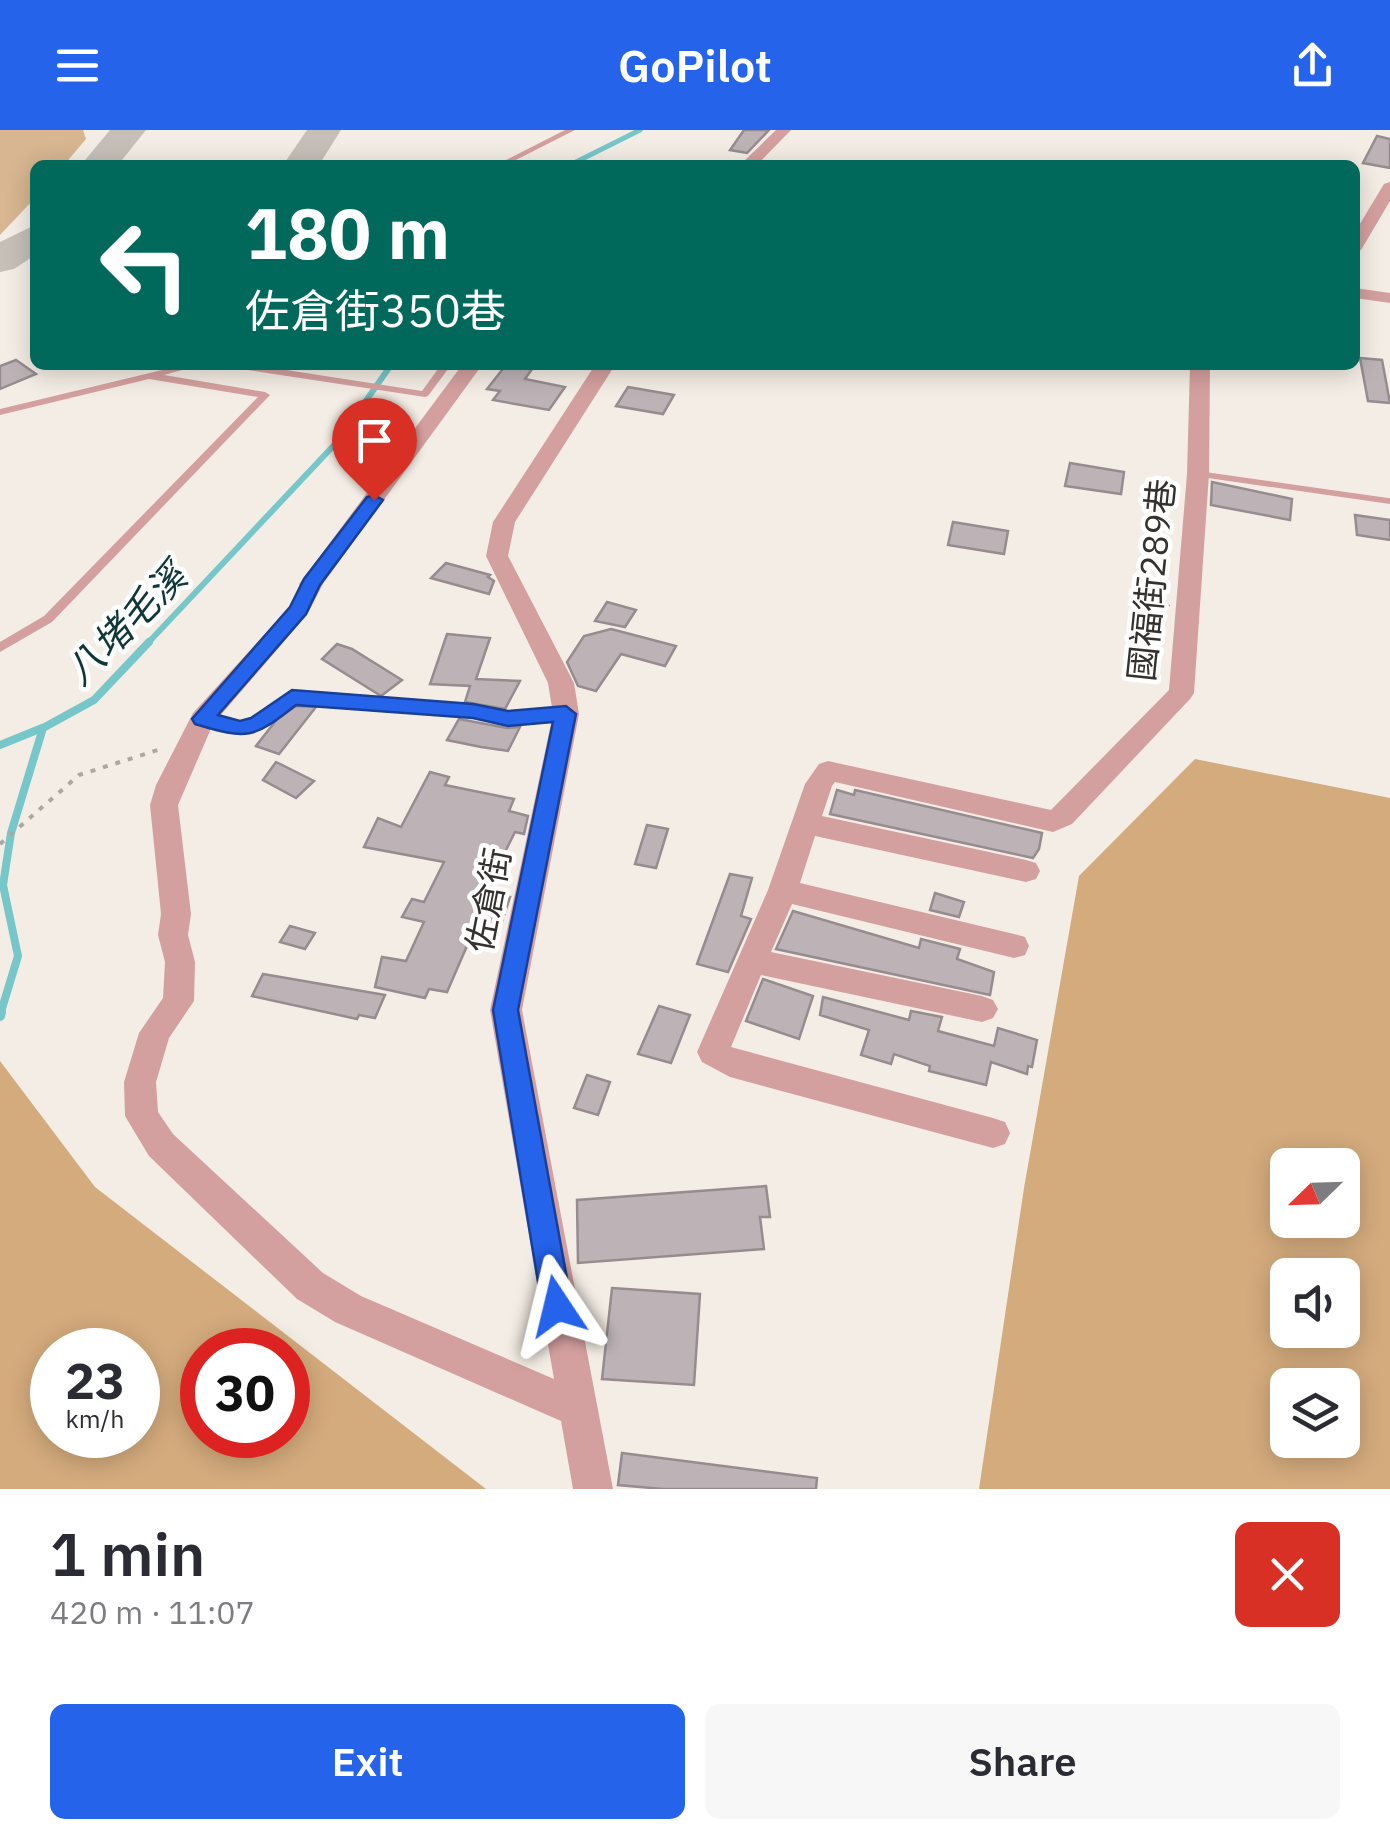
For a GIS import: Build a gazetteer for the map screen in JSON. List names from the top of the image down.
{
  "streets": {
    "street": ["國福街289巷", "佐倉街"]
  },
  "water": ["八堵毛溪"],
  "north": "bottom left",
  "page": {
    "header": "GoPilot",
    "turn": ["180 m", "佐倉街350巷"],
    "speed": "23 km/h",
    "limit": "30",
    "heading": ["1 min", "420 m · 11:07"],
    "buttons": ["Exit", "Share"]
  }
}
